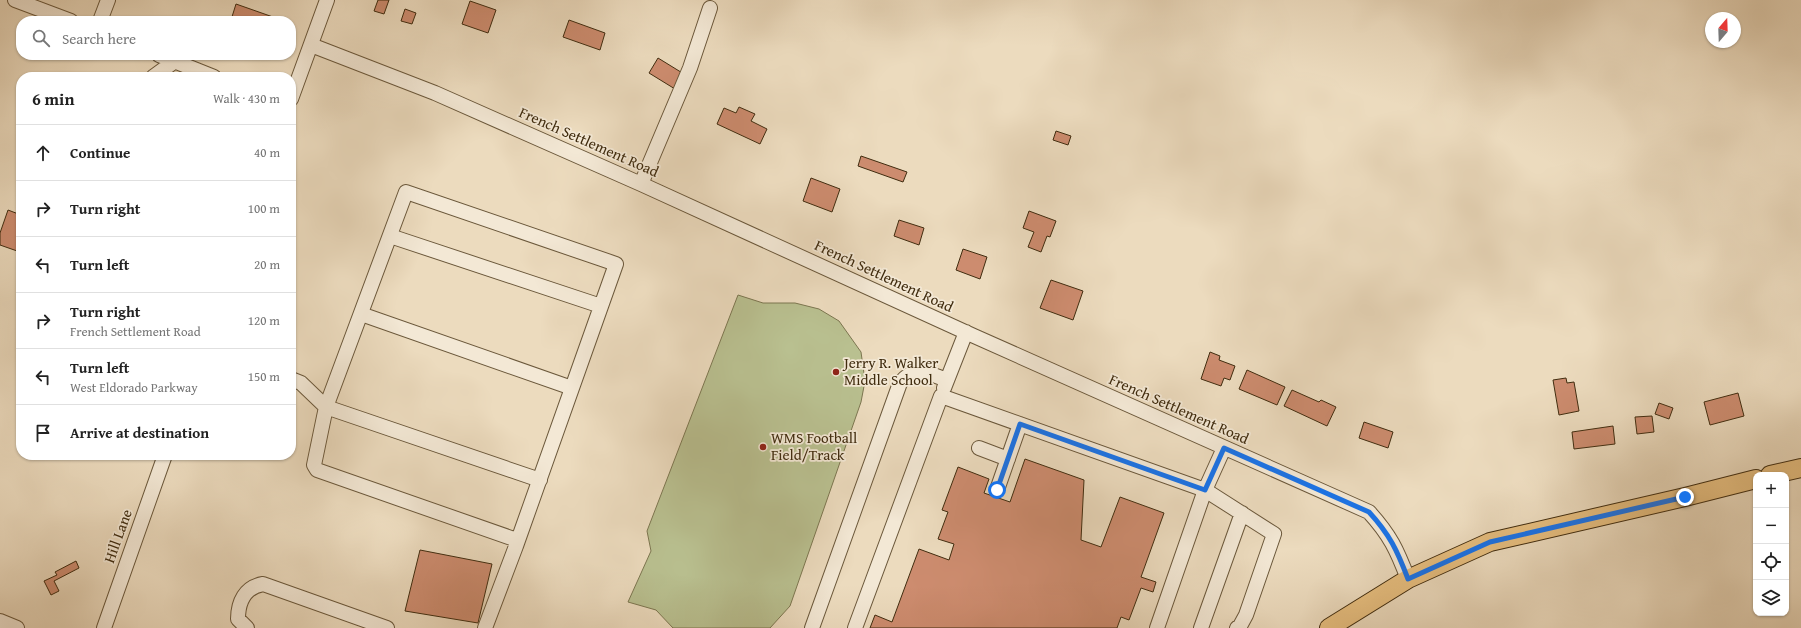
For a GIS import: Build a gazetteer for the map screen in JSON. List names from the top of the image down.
{
  "streets": {
    "street": ["French Settlement Road", "Hill Lane"]
  },
  "places": ["Jerry R. Walker Middle School", "WMS Football Field/Track"],
  "north": "top",
  "page": {
    "search": "Search here",
    "heading": ["6 min", "Walk · 430 m"],
    "list": [
      ["Continue", "40 m"],
      ["Turn right", "100 m"],
      ["Turn left", "20 m"],
      ["Turn right", "French Settlement Road", "120 m"],
      ["Turn left", "West Eldorado Parkway", "150 m"],
      "Arrive at destination"
    ],
    "map_buttons": ["+", "−"]
  }
}
